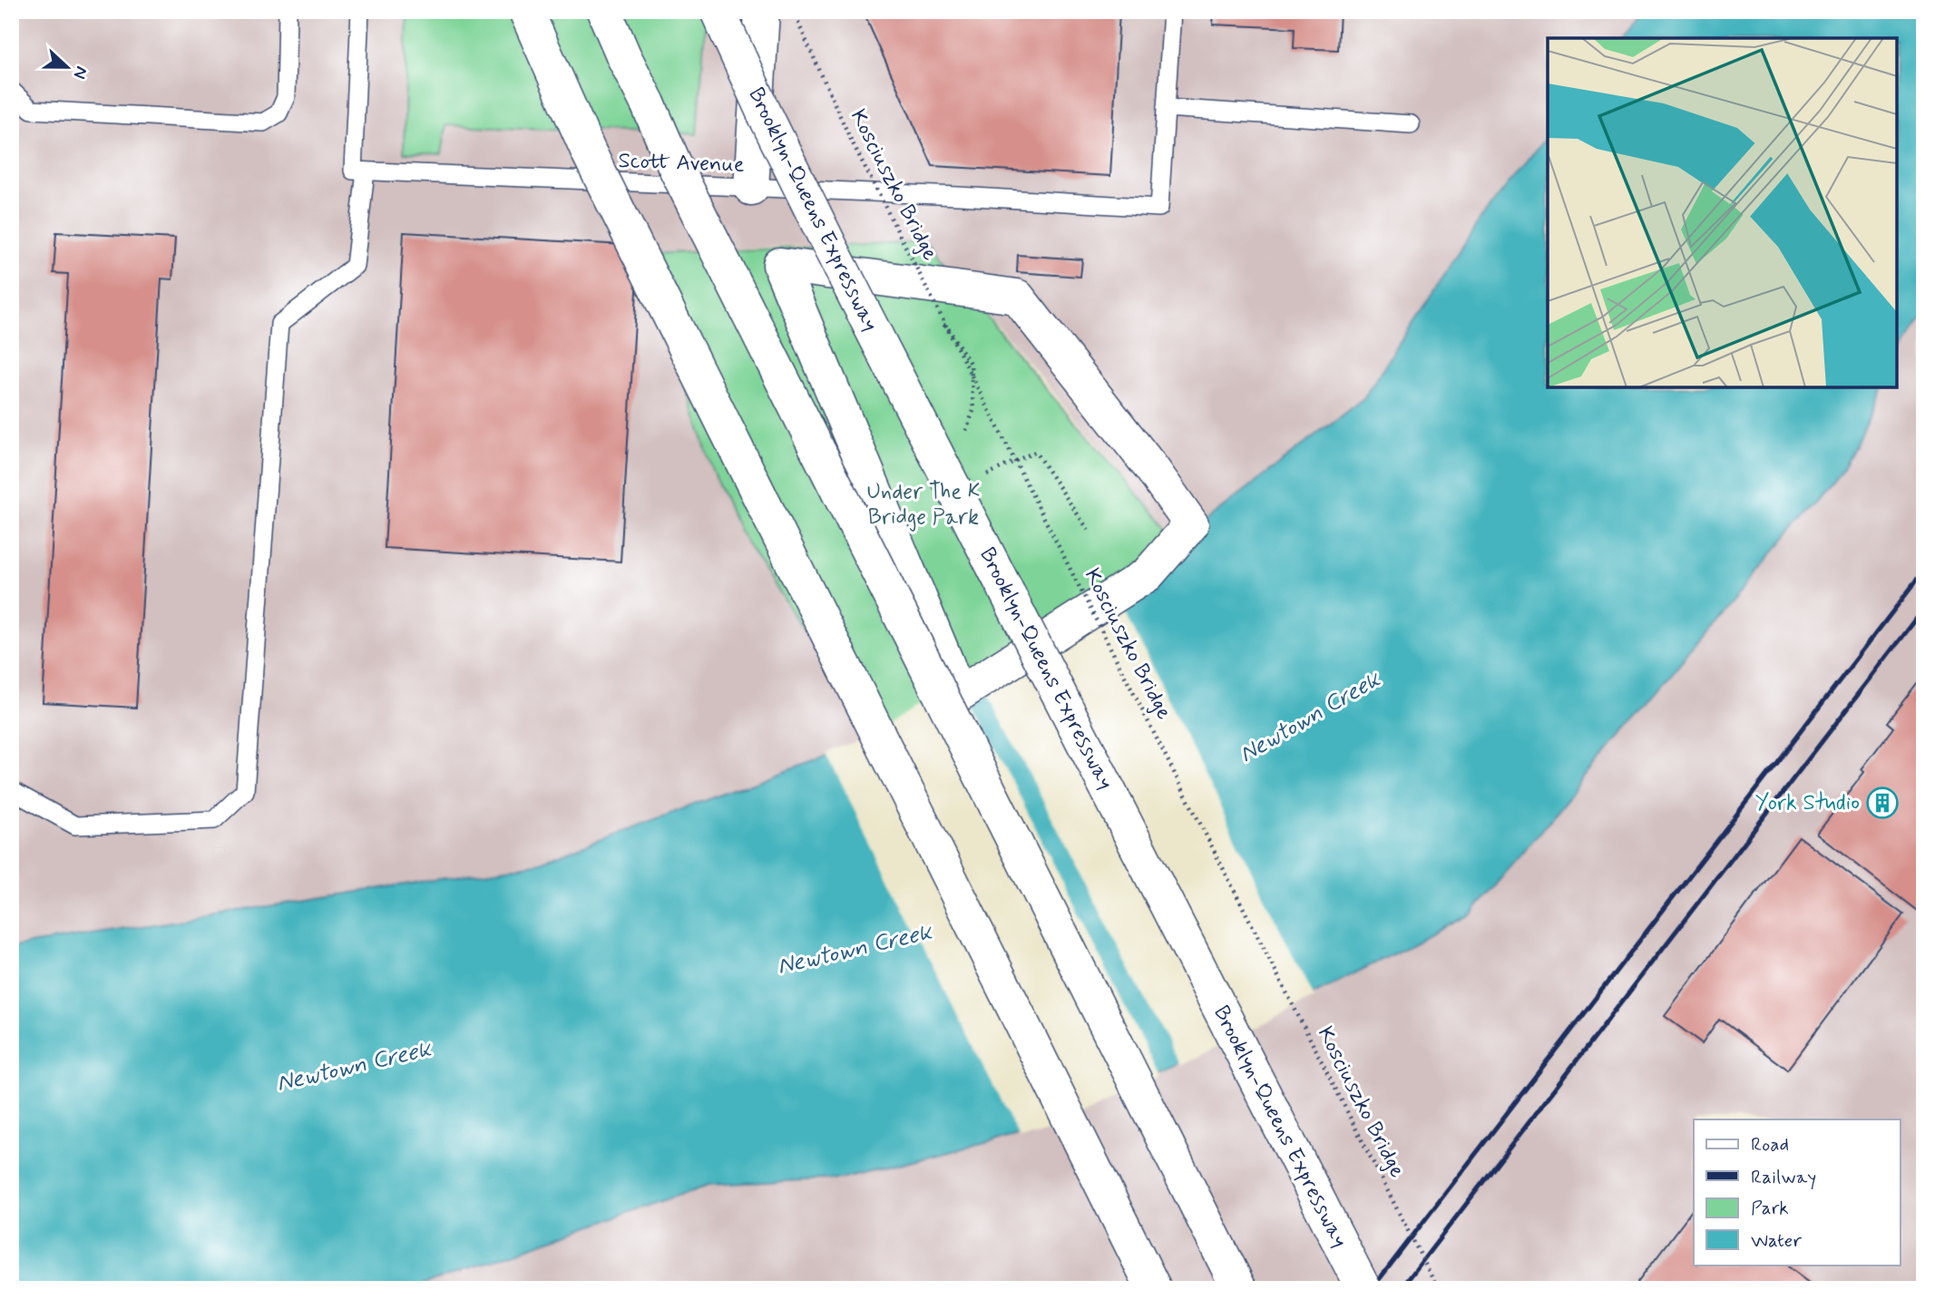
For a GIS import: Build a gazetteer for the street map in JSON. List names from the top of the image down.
{
  "streets": {
    "main road": ["Brooklyn-Queens Expressway"],
    "lane": ["Scott Avenue"],
    "path": ["Kosciuszko Bridge"]
  },
  "water": ["Newtown Creek"],
  "parks": ["Under The K Bridge Park"],
  "places": {
    "building": ["York Studio"]
  },
  "legend": [
    "Road",
    "Railway",
    "Park",
    "Water"
  ],
  "north": "right"
}
